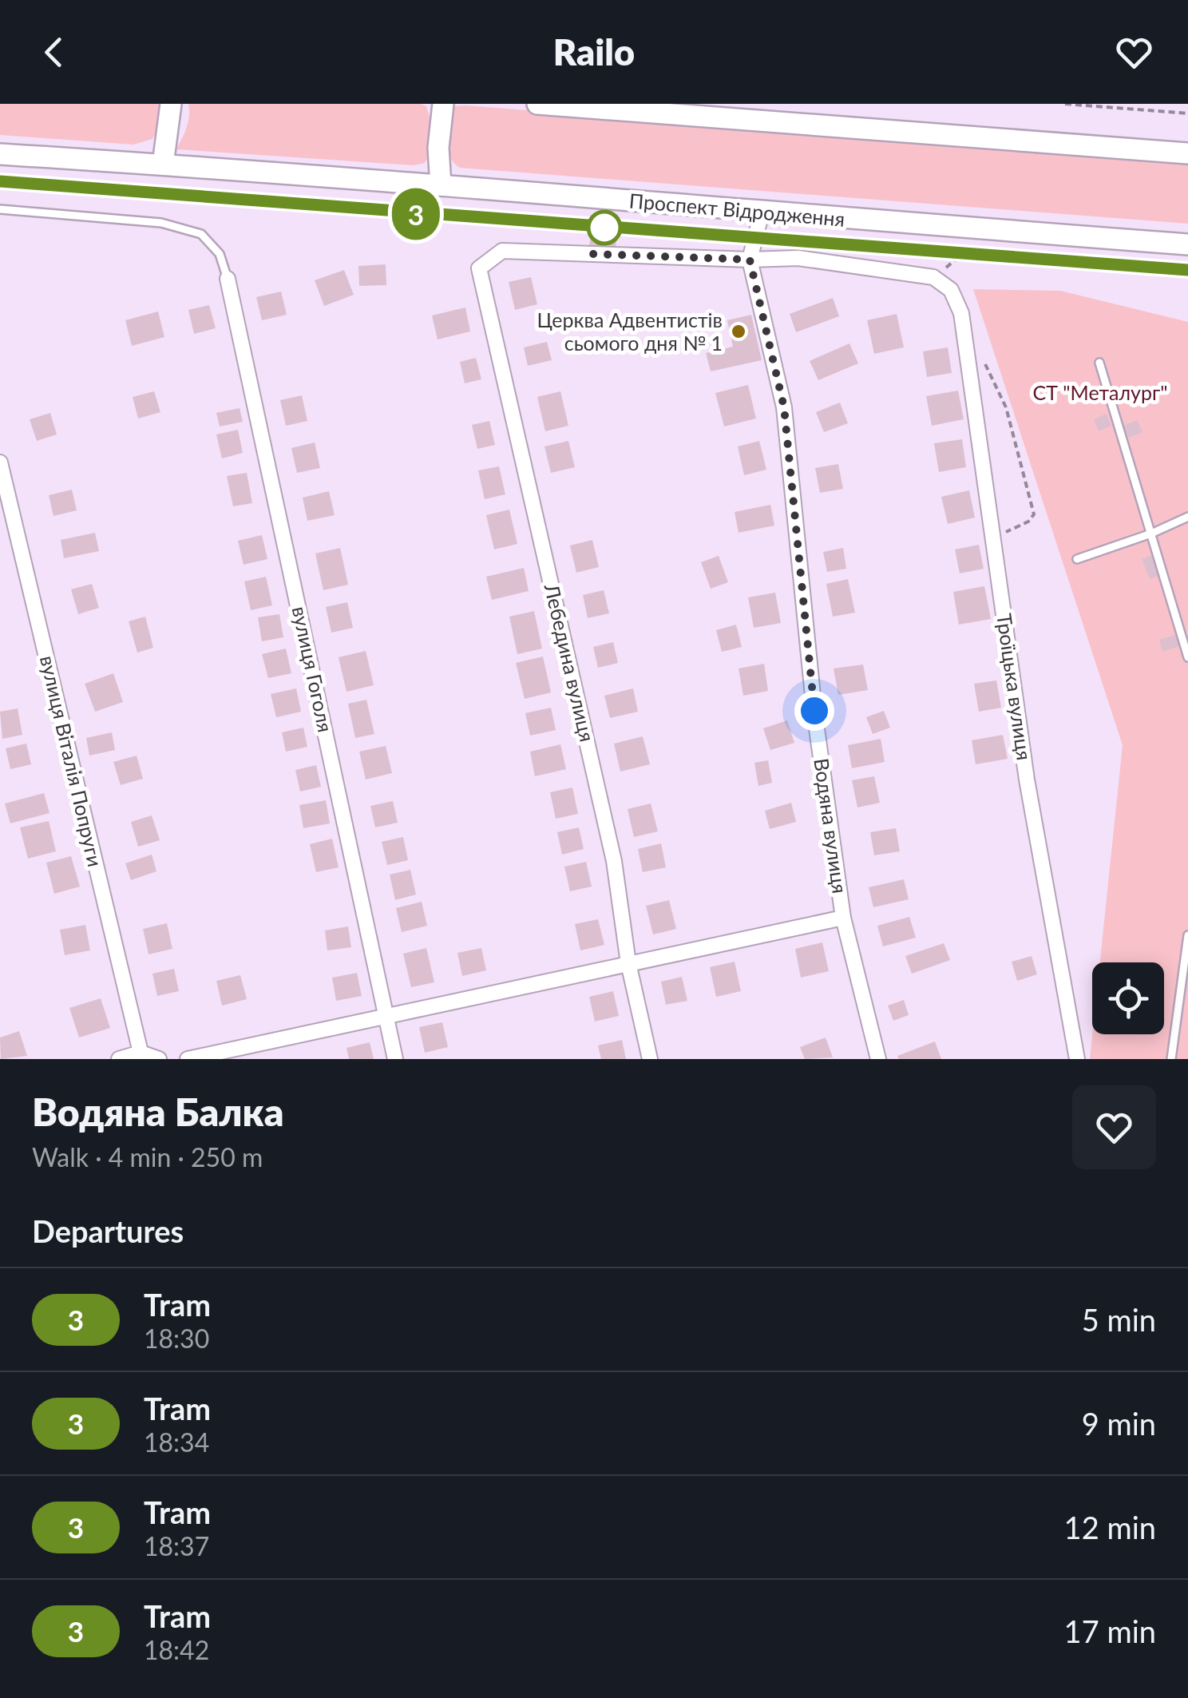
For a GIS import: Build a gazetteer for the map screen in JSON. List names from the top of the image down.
{
  "streets": {
    "main road": ["Проспект Відродження"],
    "street": [
      "Лебедина вулиця",
      "вулиця Гоголя",
      "Троїцька вулиця",
      "вулиця Віталія Попруги",
      "Водяна вулиця"
    ]
  },
  "crossings": [
    ["Проспект Відродження", "Водяна вулиця"],
    ["Лебедина вулиця", "Водяна вулиця"]
  ],
  "parks": ["СТ \"Металург\""],
  "places": ["Церква Адвентистів сьомого дня № 1"],
  "lines": ["tram line 3"],
  "page": {
    "header": "Railo",
    "on_map": "3",
    "heading": [
      ["Водяна Балка", "Walk · 4 min · 250 m"],
      "Departures"
    ],
    "list": [
      {
        "mark": "3",
        "name": "Tram",
        "note": "18:30",
        "value": "5 min"
      },
      {
        "mark": "3",
        "name": "Tram",
        "note": "18:34",
        "value": "9 min"
      },
      {
        "mark": "3",
        "name": "Tram",
        "note": "18:37",
        "value": "12 min"
      },
      {
        "mark": "3",
        "name": "Tram",
        "note": "18:42",
        "value": "17 min"
      }
    ]
  }
}
